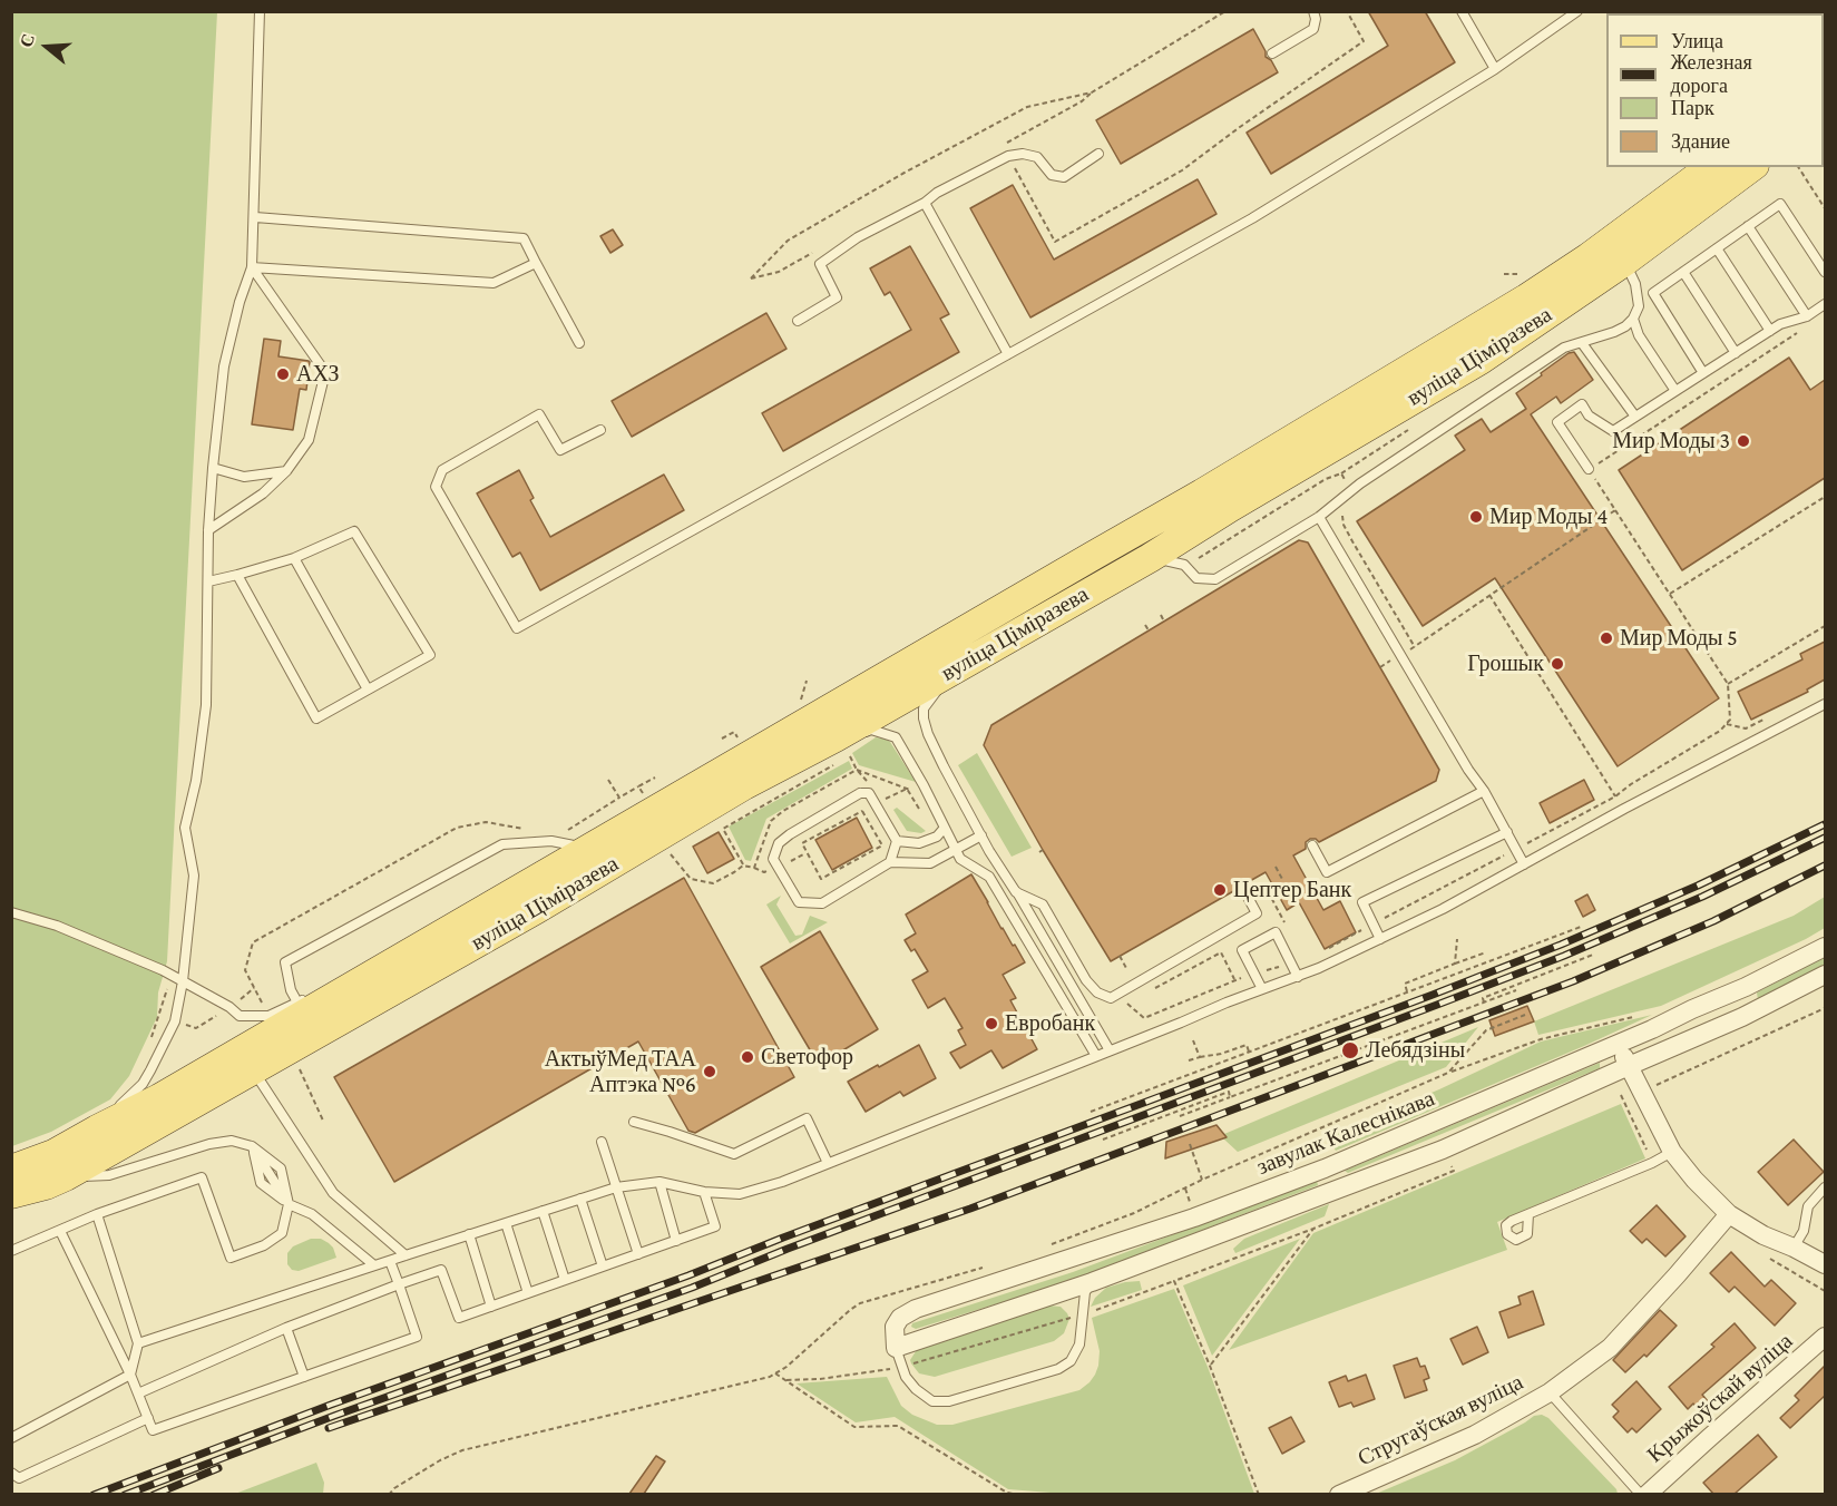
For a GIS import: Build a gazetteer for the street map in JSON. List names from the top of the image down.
{
  "streets": {
    "main road": ["вуліца Ціміразева"],
    "street": ["завулак Калеснікава", "Крыжоўскай вуліца", "Стругаўская вуліца"]
  },
  "places": [
    "АХЗ",
    "Мир Моды 3",
    "Мир Моды 4",
    "Мир Моды 5",
    "Грошык",
    "Цептер Банк",
    "Евробанк",
    "Лебядзіны",
    "Светофор",
    "АктыўМед ТАА Аптэка №6"
  ],
  "legend": [
    "Улица",
    "Железная дорога",
    "Парк",
    "Здание"
  ],
  "north": "left"
}
